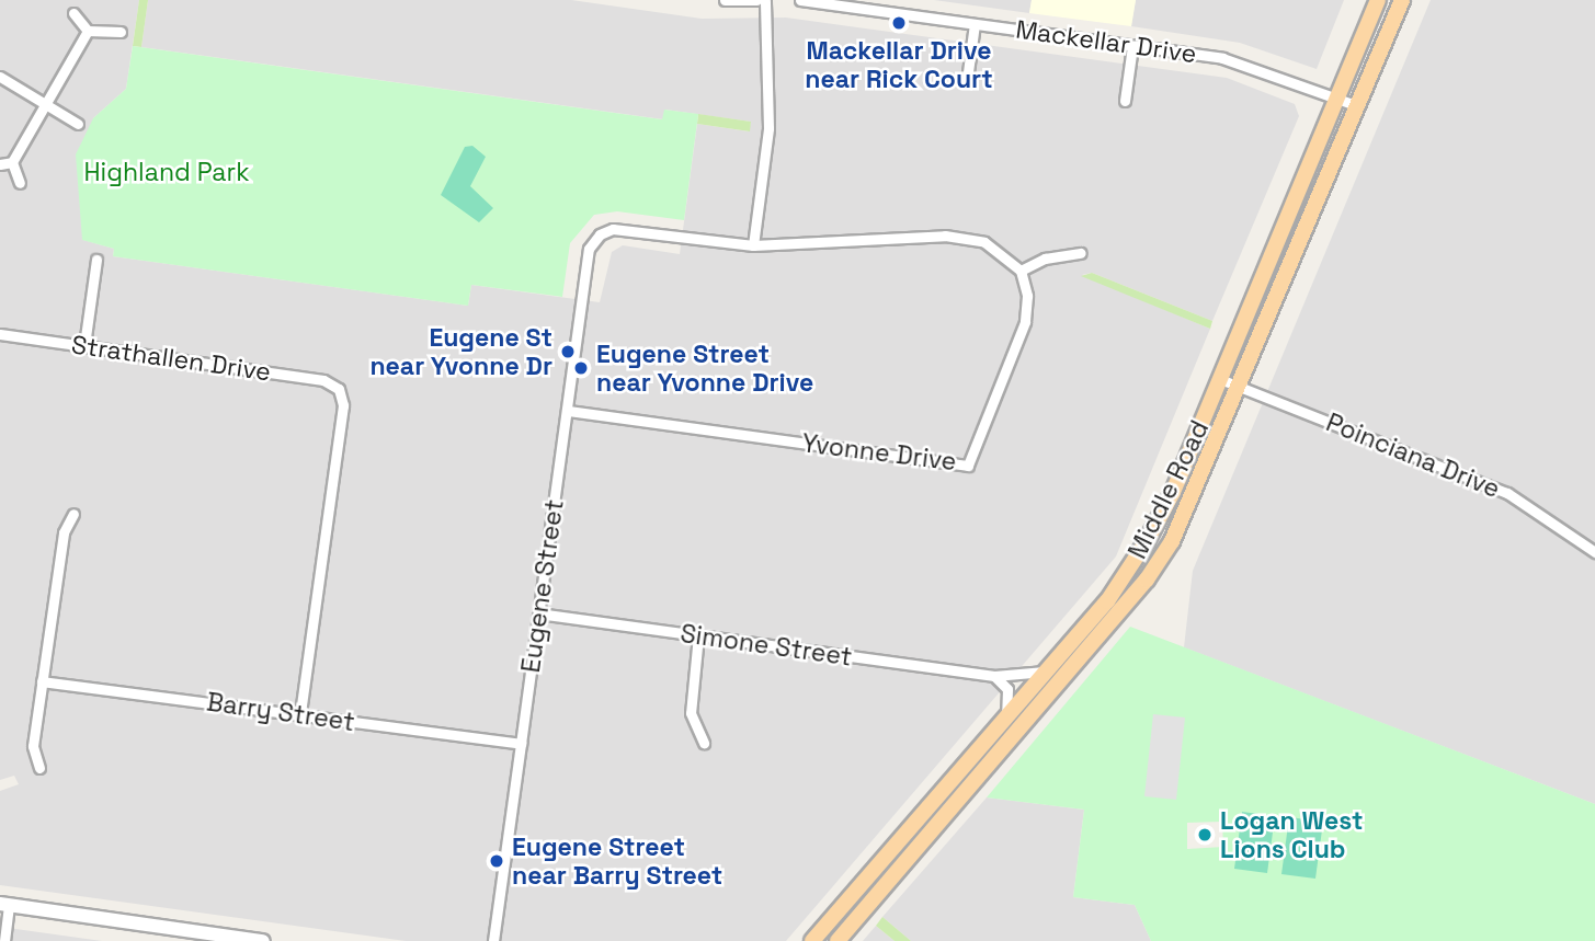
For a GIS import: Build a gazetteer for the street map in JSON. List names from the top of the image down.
{
  "streets": {
    "main road": ["Middle Road"],
    "street": [
      "Mackellar Drive",
      "Strathallen Drive",
      "Yvonne Drive",
      "Poinciana Drive",
      "Eugene Street",
      "Simone Street",
      "Barry Street"
    ]
  },
  "crossings": [
    ["Mackellar Drive", "Middle Road"],
    ["Strathallen Drive", "Barry Street"],
    ["Yvonne Drive", "Eugene Street"],
    ["Poinciana Drive", "Middle Road"],
    ["Middle Road", "Simone Street"],
    ["Eugene Street", "Simone Street"],
    ["Eugene Street", "Barry Street"]
  ],
  "parks": ["Highland Park"],
  "places": [
    "Mackellar Drive near Rick Court",
    "Eugene St near Yvonne Dr",
    "Eugene Street near Yvonne Drive",
    "Logan West Lions Club",
    "Eugene Street near Barry Street"
  ]
}
